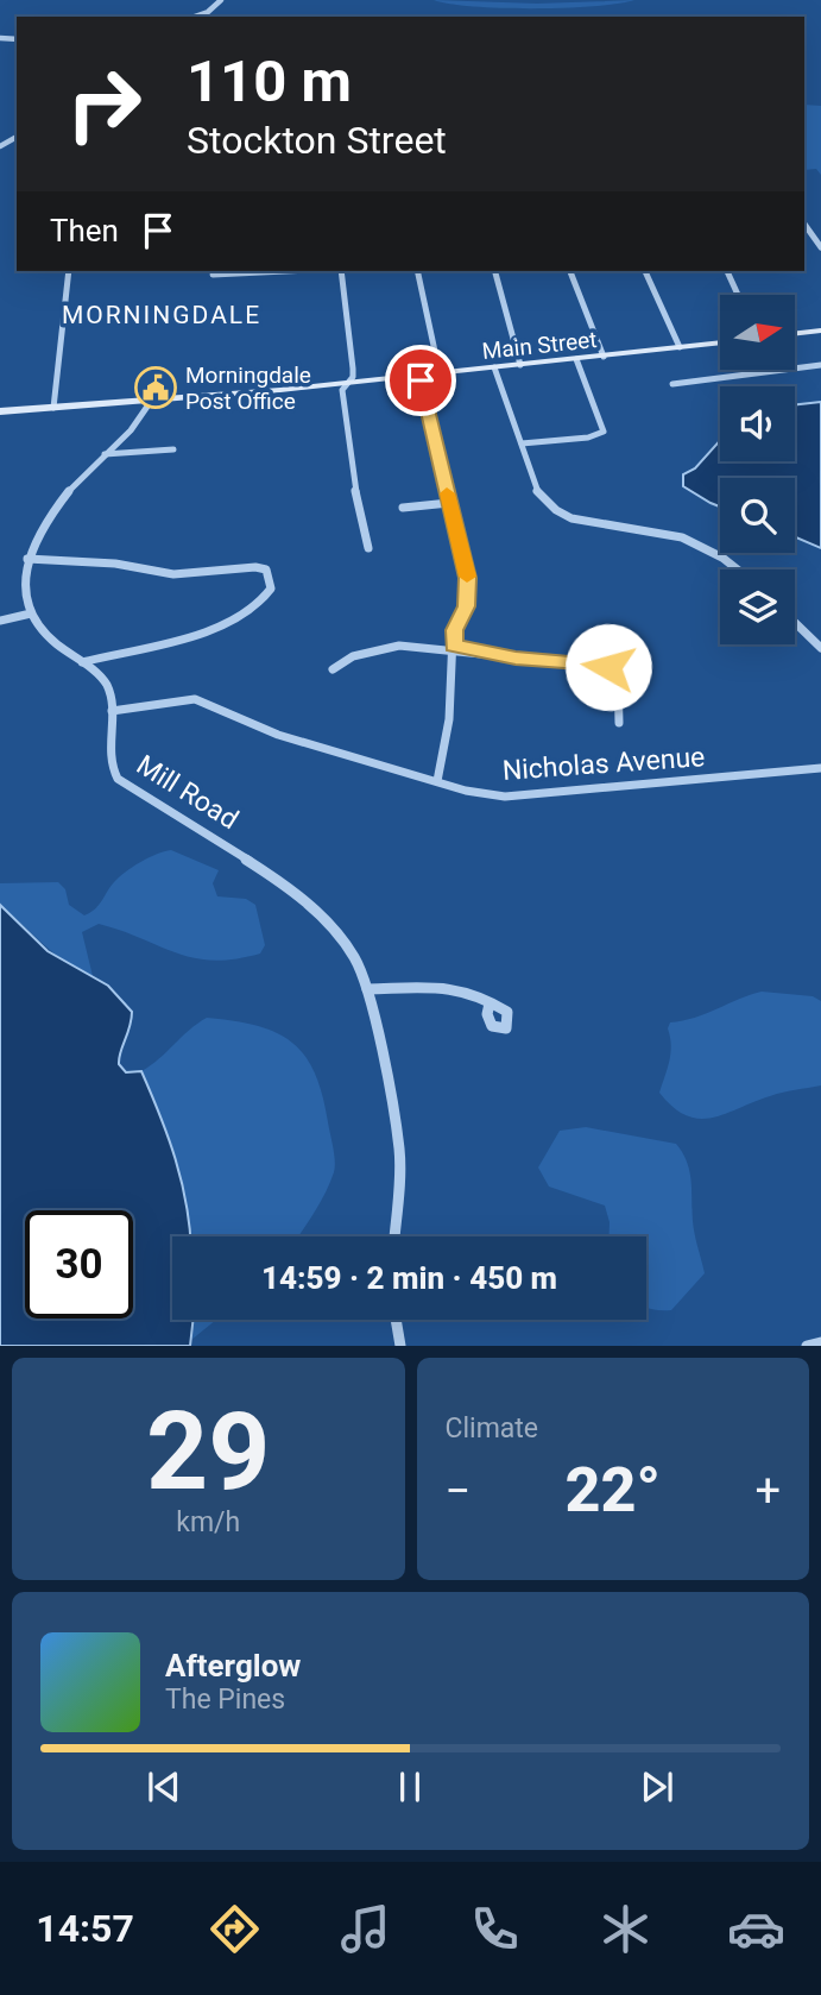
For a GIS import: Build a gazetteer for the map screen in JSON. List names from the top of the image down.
{
  "streets": {
    "main road": ["Main Street"],
    "street": ["Nicholas Avenue", "Mill Road"]
  },
  "crossings": [
    ["Main Street", "Mill Road"],
    ["Nicholas Avenue", "Mill Road"]
  ],
  "districts": ["MORNINGDALE"],
  "places": {
    "public building": ["Morningdale Post Office"]
  },
  "north": "right",
  "page": {
    "turn": ["110 m", "Stockton Street"],
    "then": "Then",
    "limit": "30",
    "trip": "14:59 · 2 min · 450 m",
    "tile": [
      ["29", "km/h"],
      "Climate"
    ],
    "heat": ["−", "22°", "+"],
    "song": ["Afterglow", "The Pines"],
    "tabs": "14:57"
  }
}
